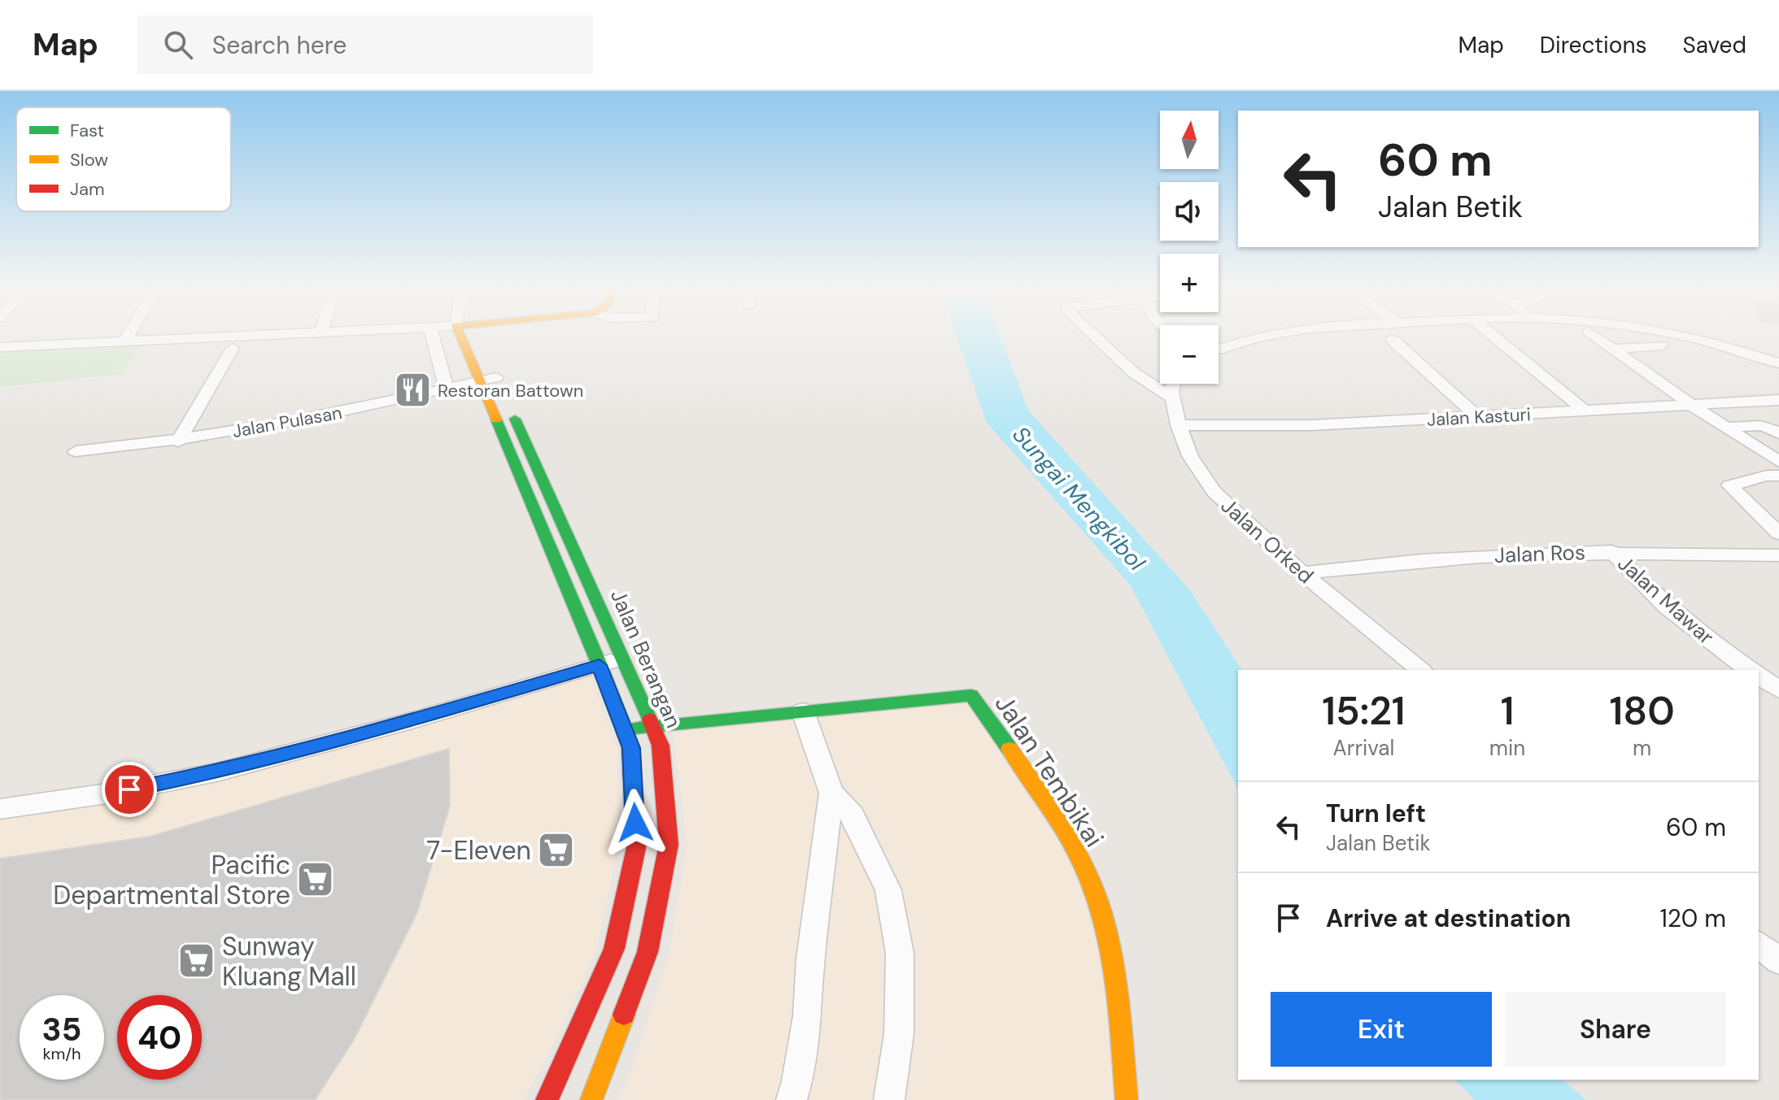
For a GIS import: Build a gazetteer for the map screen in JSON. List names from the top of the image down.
{
  "streets": {
    "street": [
      "Jalan Kasturi",
      "Jalan Pulasan",
      "Jalan Orked",
      "Jalan Ros",
      "Jalan Mawar",
      "Jalan Berangan",
      "Jalan Tembikai"
    ]
  },
  "crossings": [
    ["Jalan Kasturi", "Jalan Orked"],
    ["Jalan Orked", "Jalan Ros"],
    ["Jalan Ros", "Jalan Mawar"],
    ["Jalan Berangan", "Jalan Tembikai"]
  ],
  "water": ["Sungai Mengkibol"],
  "places": {
    "restaurant": ["Restoran Battown"],
    "supermarket": ["7-Eleven", "Pacific Departmental Store", "Sunway Kluang Mall"]
  },
  "legend": ["Fast", "Slow", "Jam"],
  "north": "top",
  "page": {
    "header": "Map",
    "search": "Search here",
    "nav": ["Map", "Directions", "Saved"],
    "map_buttons": ["+", "−"],
    "turn": ["60 m", "Jalan Betik"],
    "eta": [
      "15:21",
      "Arrival",
      "1",
      "min",
      "180",
      "m"
    ],
    "list": [
      {
        "name": "Turn left",
        "note": "Jalan Betik",
        "value": "60 m"
      },
      {
        "name": "Arrive at destination",
        "value": "120 m"
      }
    ],
    "buttons": ["Exit", "Share"],
    "speed": "35 km/h",
    "limit": "40"
  }
}
